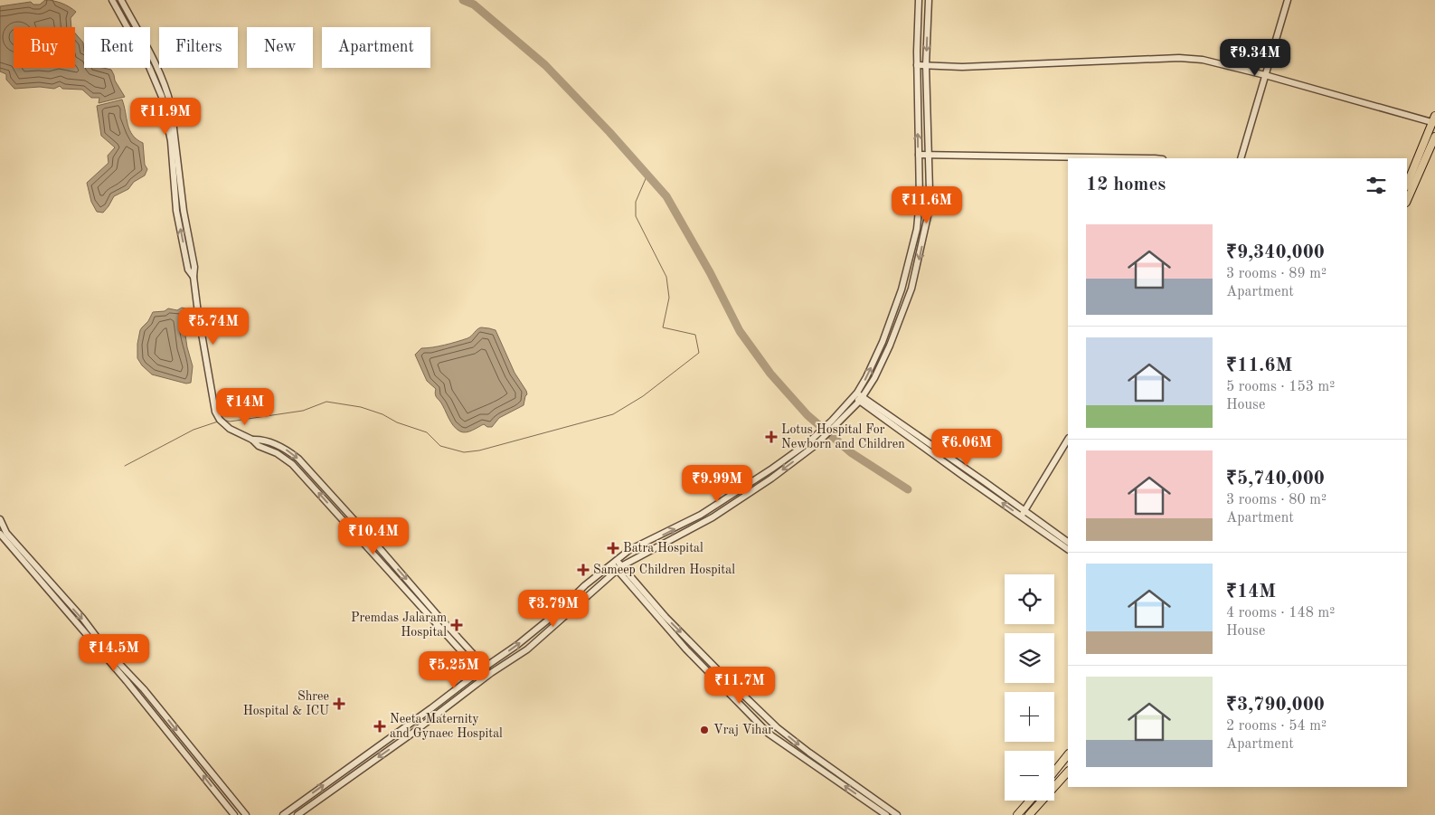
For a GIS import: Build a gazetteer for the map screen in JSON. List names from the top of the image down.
{
  "places": {
    "health": [
      "Lotus Hospital For Newborn and Children",
      "Batra Hospital",
      "Sameep Children Hospital",
      "Premdas Jalaram Hospital",
      "Shree Hospital & ICU",
      "Neeta Maternity and Gynaec Hospital"
    ],
    "other": ["Vraj Vihar"]
  },
  "page": {
    "chip": [
      "Buy",
      "Rent",
      "Filters",
      "New",
      "Apartment"
    ],
    "price": [
      "₹9.34M",
      "₹11.9M",
      "₹11.6M",
      "₹5.74M",
      "₹14M",
      "₹6.06M",
      "₹9.99M",
      "₹10.4M",
      "₹3.79M",
      "₹14.5M",
      "₹5.25M",
      "₹11.7M"
    ],
    "heading": "12 homes",
    "list": [
      {
        "name": "₹9,340,000",
        "note": "3 rooms · 89 m² · Apartment"
      },
      {
        "name": "₹11.6M",
        "note": "5 rooms · 153 m² · House"
      },
      {
        "name": "₹5,740,000",
        "note": "3 rooms · 80 m² · Apartment"
      },
      {
        "name": "₹14M",
        "note": "4 rooms · 148 m² · House"
      },
      {
        "name": "₹3,790,000",
        "note": "2 rooms · 54 m² · Apartment"
      }
    ],
    "map_buttons": ["+", "−"]
  }
}
